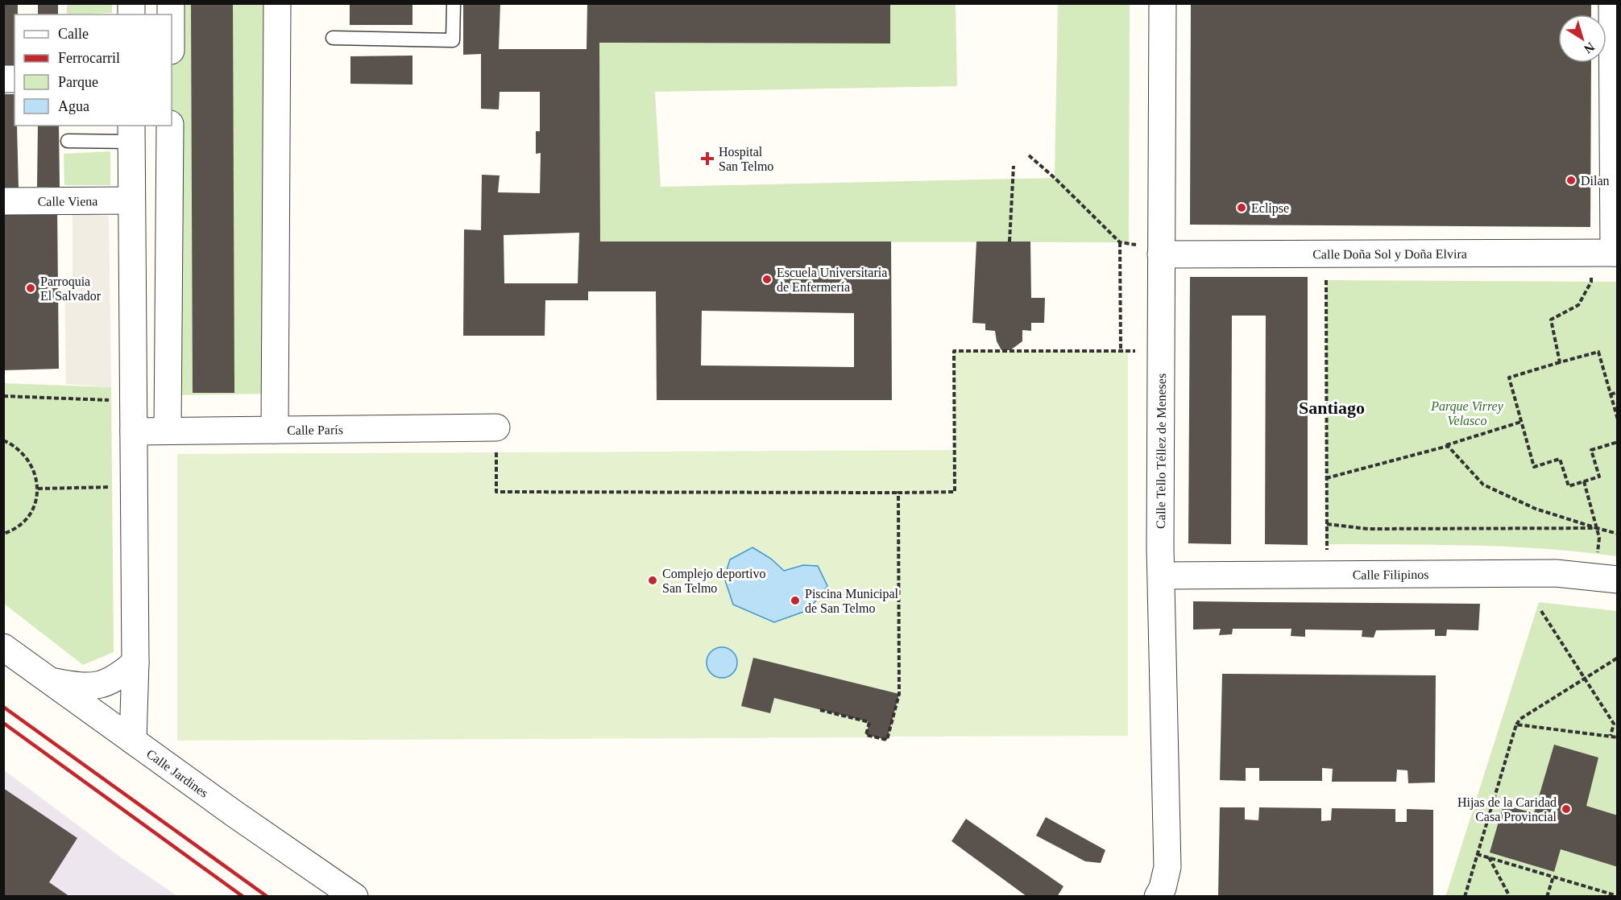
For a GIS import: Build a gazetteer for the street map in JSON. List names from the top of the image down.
{
  "streets": {
    "street": [
      "Calle Viena",
      "Calle Doña Sol y Doña Elvira",
      "Calle París",
      "Calle Tello Téllez de Meneses",
      "Calle Filipinos",
      "Calle Jardines"
    ]
  },
  "crossings": [
    ["Calle Doña Sol y Doña Elvira", "Calle Tello Téllez de Meneses"],
    ["Calle Tello Téllez de Meneses", "Calle Filipinos"]
  ],
  "districts": ["Santiago"],
  "parks": ["Parque Virrey Velasco"],
  "places": {
    "health": ["Hospital San Telmo"],
    "other": [
      "Dilan",
      "Eclipse",
      "Escuela Universitaria de Enfermería",
      "Parroquia El Salvador",
      "Complejo deportivo San Telmo",
      "Piscina Municipal de San Telmo",
      "Hijas de la Caridad Casa Provincial"
    ]
  },
  "legend": [
    "Calle",
    "Ferrocarril",
    "Parque",
    "Agua"
  ],
  "north": "bottom right"
}
